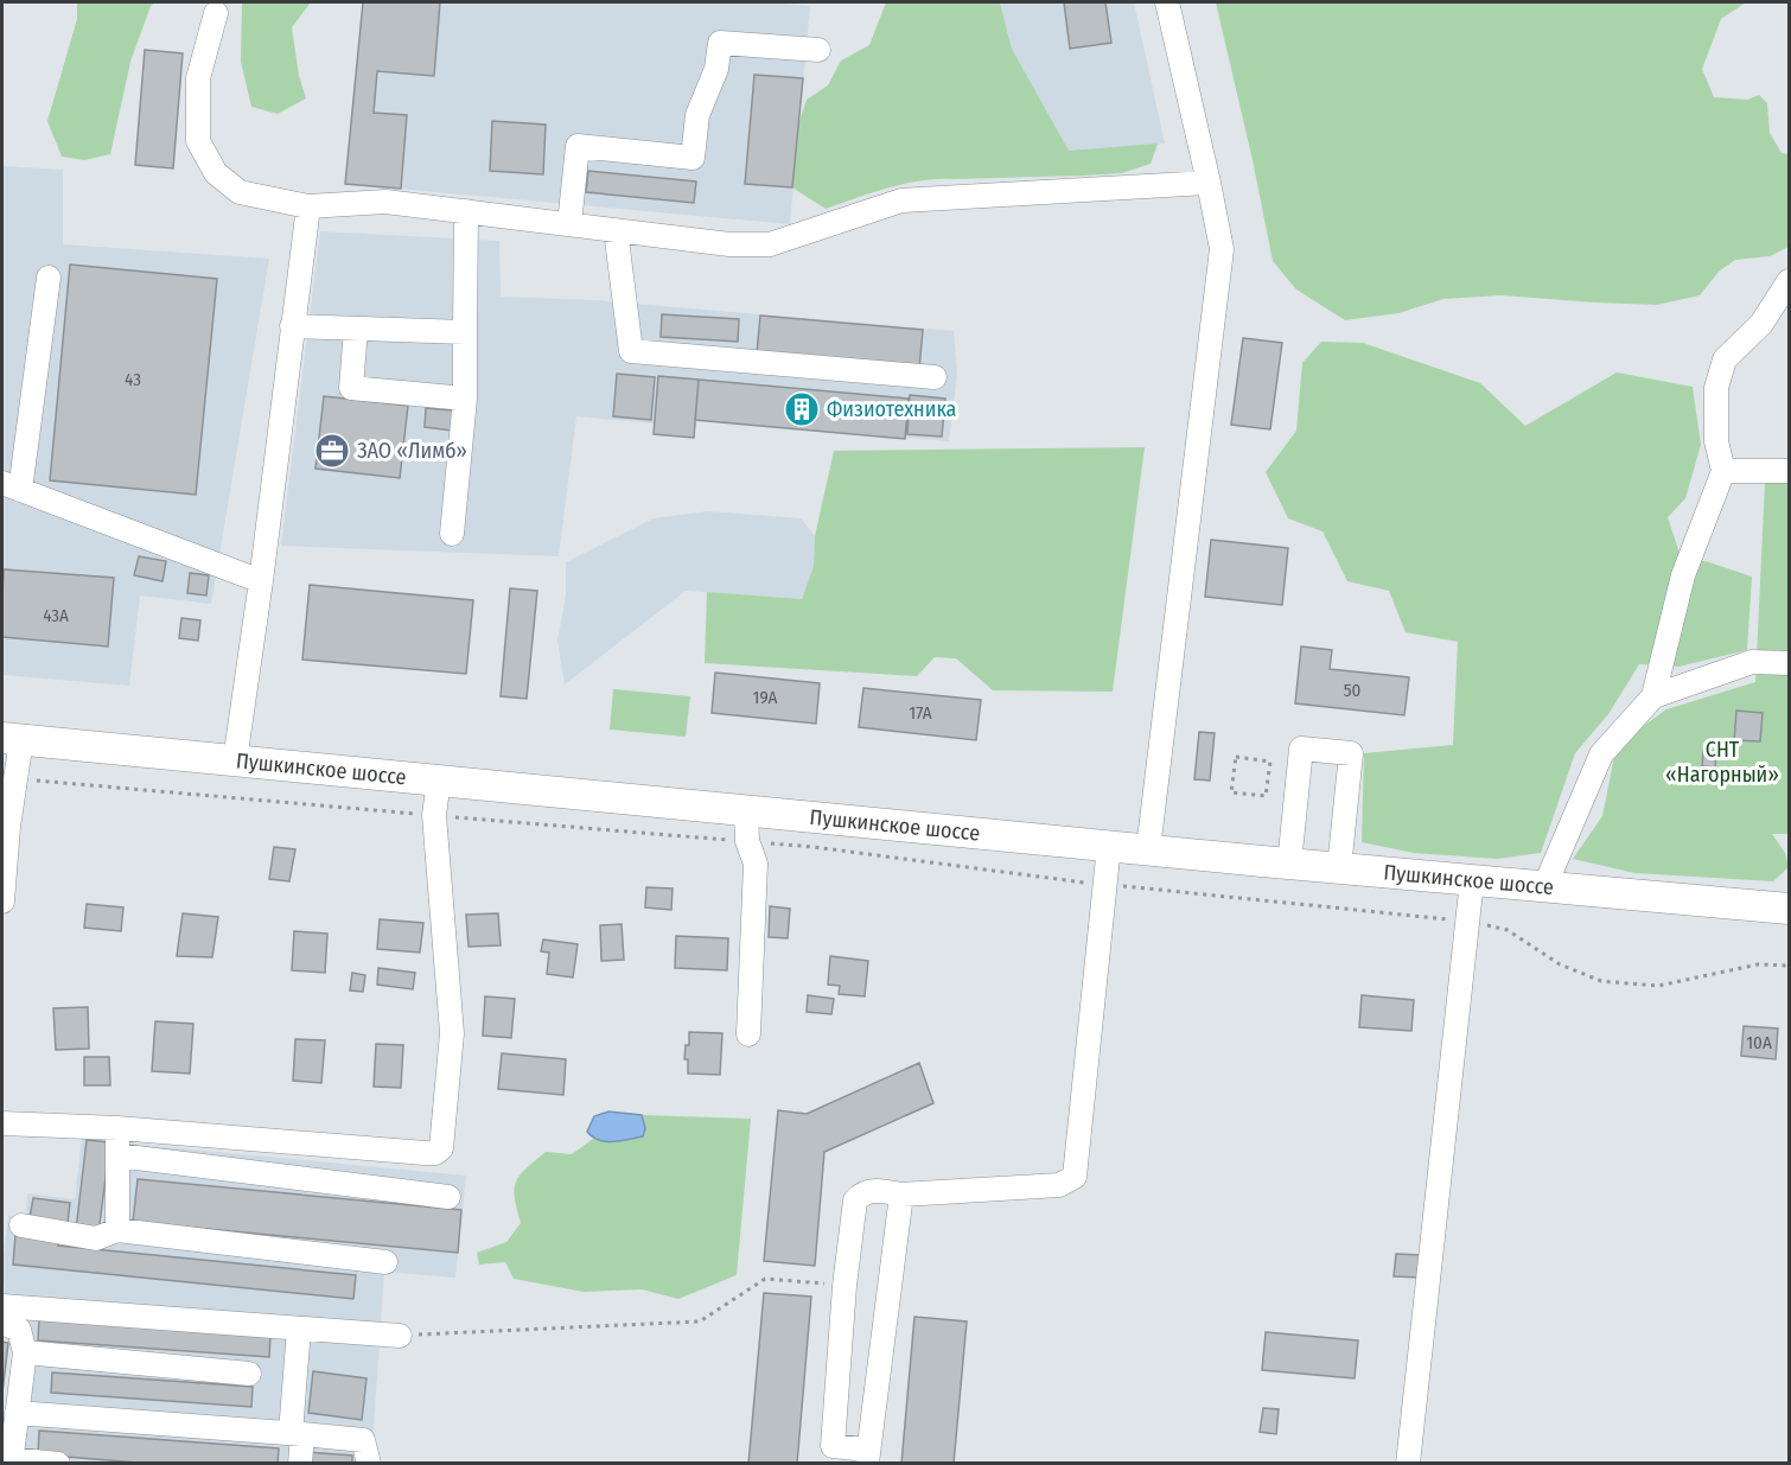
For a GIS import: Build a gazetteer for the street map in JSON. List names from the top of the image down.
{
  "streets": {
    "main road": ["Пушкинское шоссе"]
  },
  "parks": ["СНТ «Нагорный»"],
  "places": {
    "building": ["Физиотехника"],
    "office": ["ЗАО «Лимб»"]
  },
  "house_numbers": [
    "43",
    "43А",
    "50",
    "19А",
    "17А",
    "10А"
  ]
}
